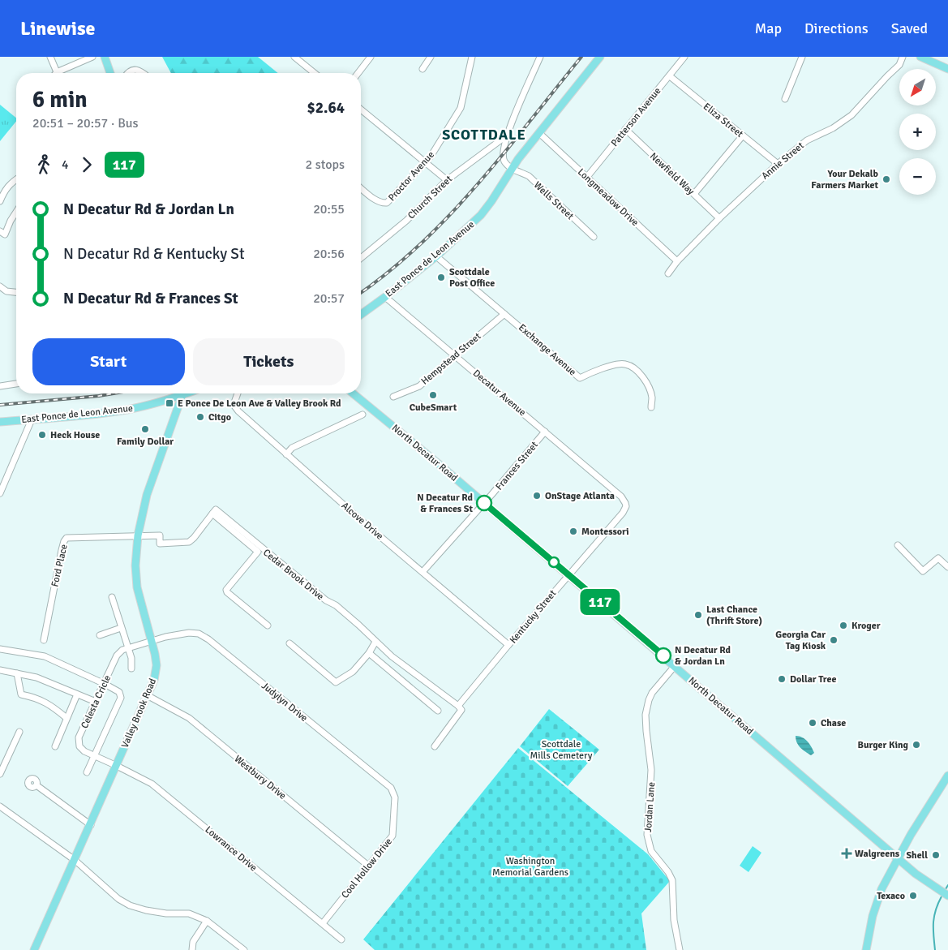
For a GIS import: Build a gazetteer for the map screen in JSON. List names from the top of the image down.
{
  "streets": {
    "main road": ["East Ponce de Leon Avenue", "North Decatur Road", "Valley Brook Road"],
    "street": [
      "Patterson Avenue",
      "Eliza Street",
      "Annie Street",
      "Newfield Way",
      "Proctor Avenue",
      "Church Street",
      "Longmeadow Drive",
      "Wells Street",
      "Exchange Avenue",
      "Hempstead Street",
      "Decatur Avenue",
      "Frances Street",
      "Alcove Drive",
      "Ford Place",
      "Cedar Brook Drive",
      "Kentucky Street",
      "Celesta Cricle",
      "Judylyn Drive",
      "Westbury Drive",
      "Jordan Lane",
      "Lowrance Drive",
      "Cool Hollow Drive"
    ]
  },
  "crossings": [
    ["Patterson Avenue", "Eliza Street"],
    ["Patterson Avenue", "Newfield Way"],
    ["Patterson Avenue", "Longmeadow Drive"],
    ["Eliza Street", "Annie Street"],
    ["Annie Street", "Newfield Way"],
    ["Annie Street", "Longmeadow Drive"],
    ["Longmeadow Drive", "East Ponce de Leon Avenue"],
    ["Wells Street", "East Ponce de Leon Avenue"],
    ["East Ponce de Leon Avenue", "Exchange Avenue"],
    ["East Ponce de Leon Avenue", "Decatur Avenue"],
    ["East Ponce de Leon Avenue", "Valley Brook Road"],
    ["Exchange Avenue", "Hempstead Street"],
    ["Hempstead Street", "Decatur Avenue"],
    ["Decatur Avenue", "Frances Street"],
    ["Decatur Avenue", "Kentucky Street"],
    ["North Decatur Road", "Frances Street"],
    ["North Decatur Road", "Kentucky Street"],
    ["North Decatur Road", "Jordan Lane"],
    ["Frances Street", "Alcove Drive"],
    ["Alcove Drive", "Kentucky Street"],
    ["Ford Place", "Cedar Brook Drive"],
    ["Ford Place", "Valley Brook Road"],
    ["Cedar Brook Drive", "Kentucky Street"],
    ["Cedar Brook Drive", "Valley Brook Road"],
    ["Celesta Cricle", "Judylyn Drive"],
    ["Celesta Cricle", "Valley Brook Road"],
    ["Celesta Cricle", "Lowrance Drive"],
    ["Judylyn Drive", "Valley Brook Road"],
    ["Judylyn Drive", "Cool Hollow Drive"],
    ["Valley Brook Road", "Westbury Drive"],
    ["Valley Brook Road", "Lowrance Drive"],
    ["Westbury Drive", "Cool Hollow Drive"],
    ["Lowrance Drive", "Cool Hollow Drive"]
  ],
  "districts": ["SCOTTDALE"],
  "parks": ["Scottdale Mills Cemetery", "Washington Memorial Gardens"],
  "places": {
    "other": [
      "Your Dekalb Farmers Market",
      "Scottdale Post Office",
      "CubeSmart",
      "Citgo",
      "Family Dollar",
      "Heck House",
      "OnStage Atlanta",
      "N Decatur Rd & Frances St",
      "Montessori",
      "Last Chance (Thrift Store)",
      "Kroger",
      "Georgia Car Tag Kiosk",
      "N Decatur Rd & Jordan Ln",
      "Dollar Tree",
      "Chase",
      "Burger King",
      "Shell",
      "Texaco"
    ],
    "transit": ["E Ponce De Leon Ave & Valley Brook Rd"],
    "health": ["Walgreens"]
  },
  "lines": ["bus line 117"],
  "north": "bottom left",
  "page": {
    "header": "Linewise",
    "nav": ["Map", "Directions", "Saved"],
    "on_map": "117",
    "map_buttons": ["+", "−"],
    "heading": ["6 min", "20:51 – 20:57 · Bus", "$2.64"],
    "legs": ["4", "117", "2 stops"],
    "list": [
      {
        "name": "N Decatur Rd & Jordan Ln",
        "value": "20:55"
      },
      {
        "name": "N Decatur Rd & Kentucky St",
        "value": "20:56"
      },
      {
        "name": "N Decatur Rd & Frances St",
        "value": "20:57"
      }
    ],
    "buttons": ["Start", "Tickets"]
  }
}
